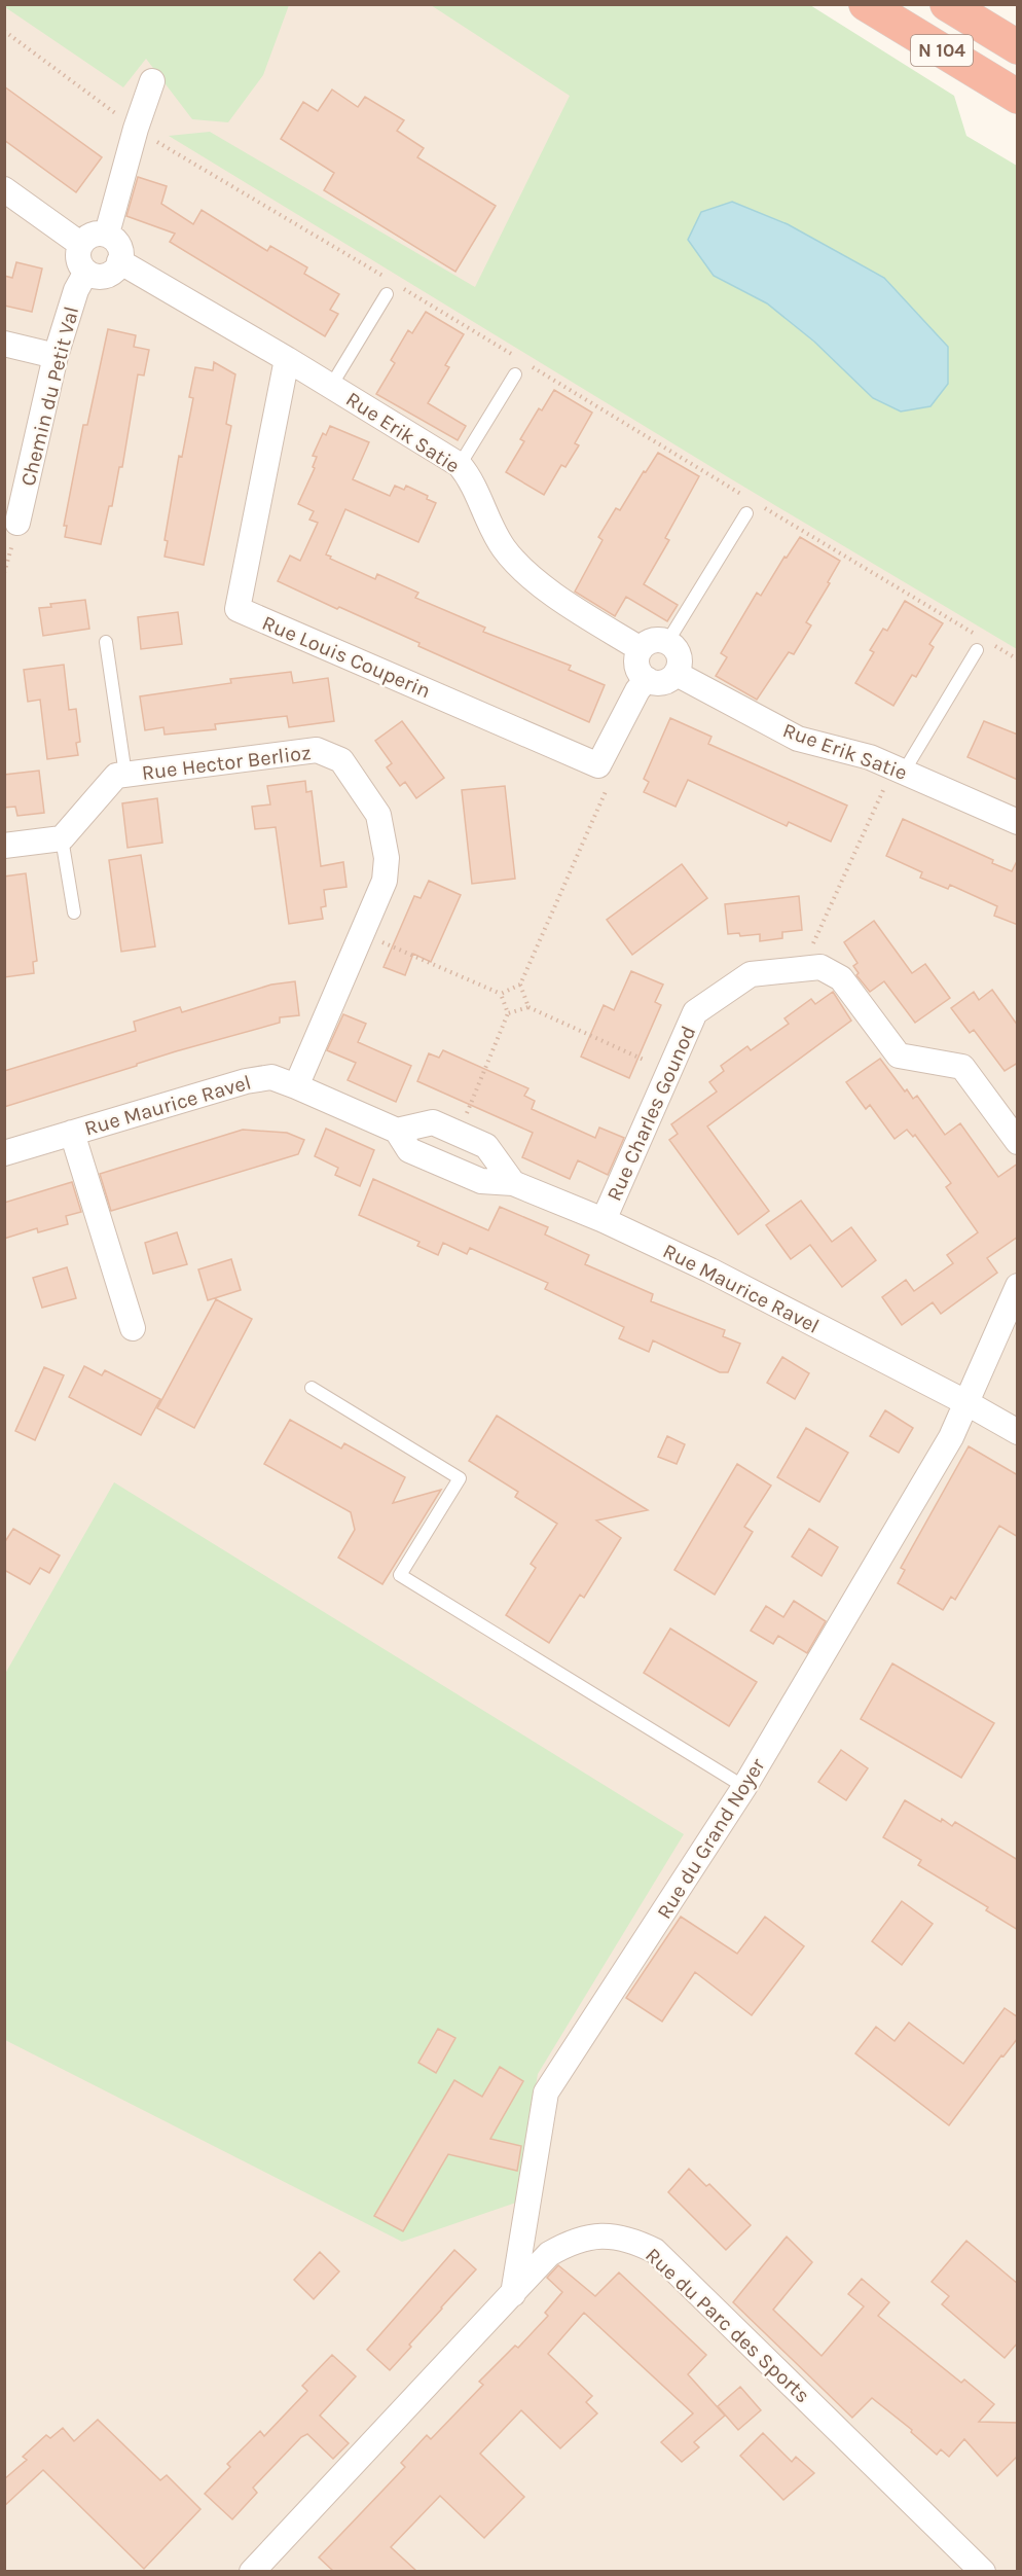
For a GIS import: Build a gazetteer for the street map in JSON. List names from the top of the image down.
{
  "streets": {
    "highway": ["N 104"],
    "street": [
      "Chemin du Petit Val",
      "Rue Erik Satie",
      "Rue Louis Couperin",
      "Rue Hector Berlioz",
      "Rue Maurice Ravel",
      "Rue Charles Gounod",
      "Rue du Grand Noyer",
      "Rue du Parc des Sports"
    ]
  },
  "crossings": [
    ["Chemin du Petit Val", "Rue Erik Satie"],
    ["Rue Erik Satie", "Rue Louis Couperin"],
    ["Rue Hector Berlioz", "Rue Maurice Ravel"],
    ["Rue Maurice Ravel", "Rue Charles Gounod"],
    ["Rue Maurice Ravel", "Rue du Grand Noyer"],
    ["Rue du Grand Noyer", "Rue du Parc des Sports"]
  ]
}
